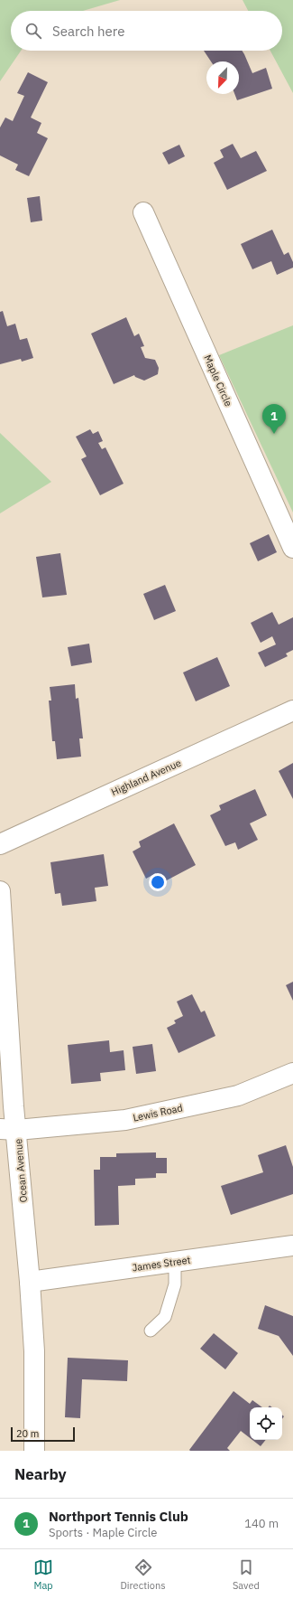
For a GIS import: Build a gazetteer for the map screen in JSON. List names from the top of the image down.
{
  "streets": {
    "street": [
      "Maple Circle",
      "Highland Avenue",
      "Lewis Road",
      "Ocean Avenue",
      "James Street"
    ]
  },
  "crossings": [
    ["Lewis Road", "Ocean Avenue"],
    ["Ocean Avenue", "James Street"]
  ],
  "scale_bar": "20 m",
  "north": "bottom left",
  "page": {
    "search": "Search here",
    "pins": "1",
    "scale": "20 m",
    "heading": "Nearby",
    "list": [
      {
        "mark": "1",
        "name": "Northport Tennis Club",
        "note": "Sports · Maple Circle",
        "value": "140 m"
      }
    ],
    "nav": ["Map", "Directions", "Saved"]
  }
}
